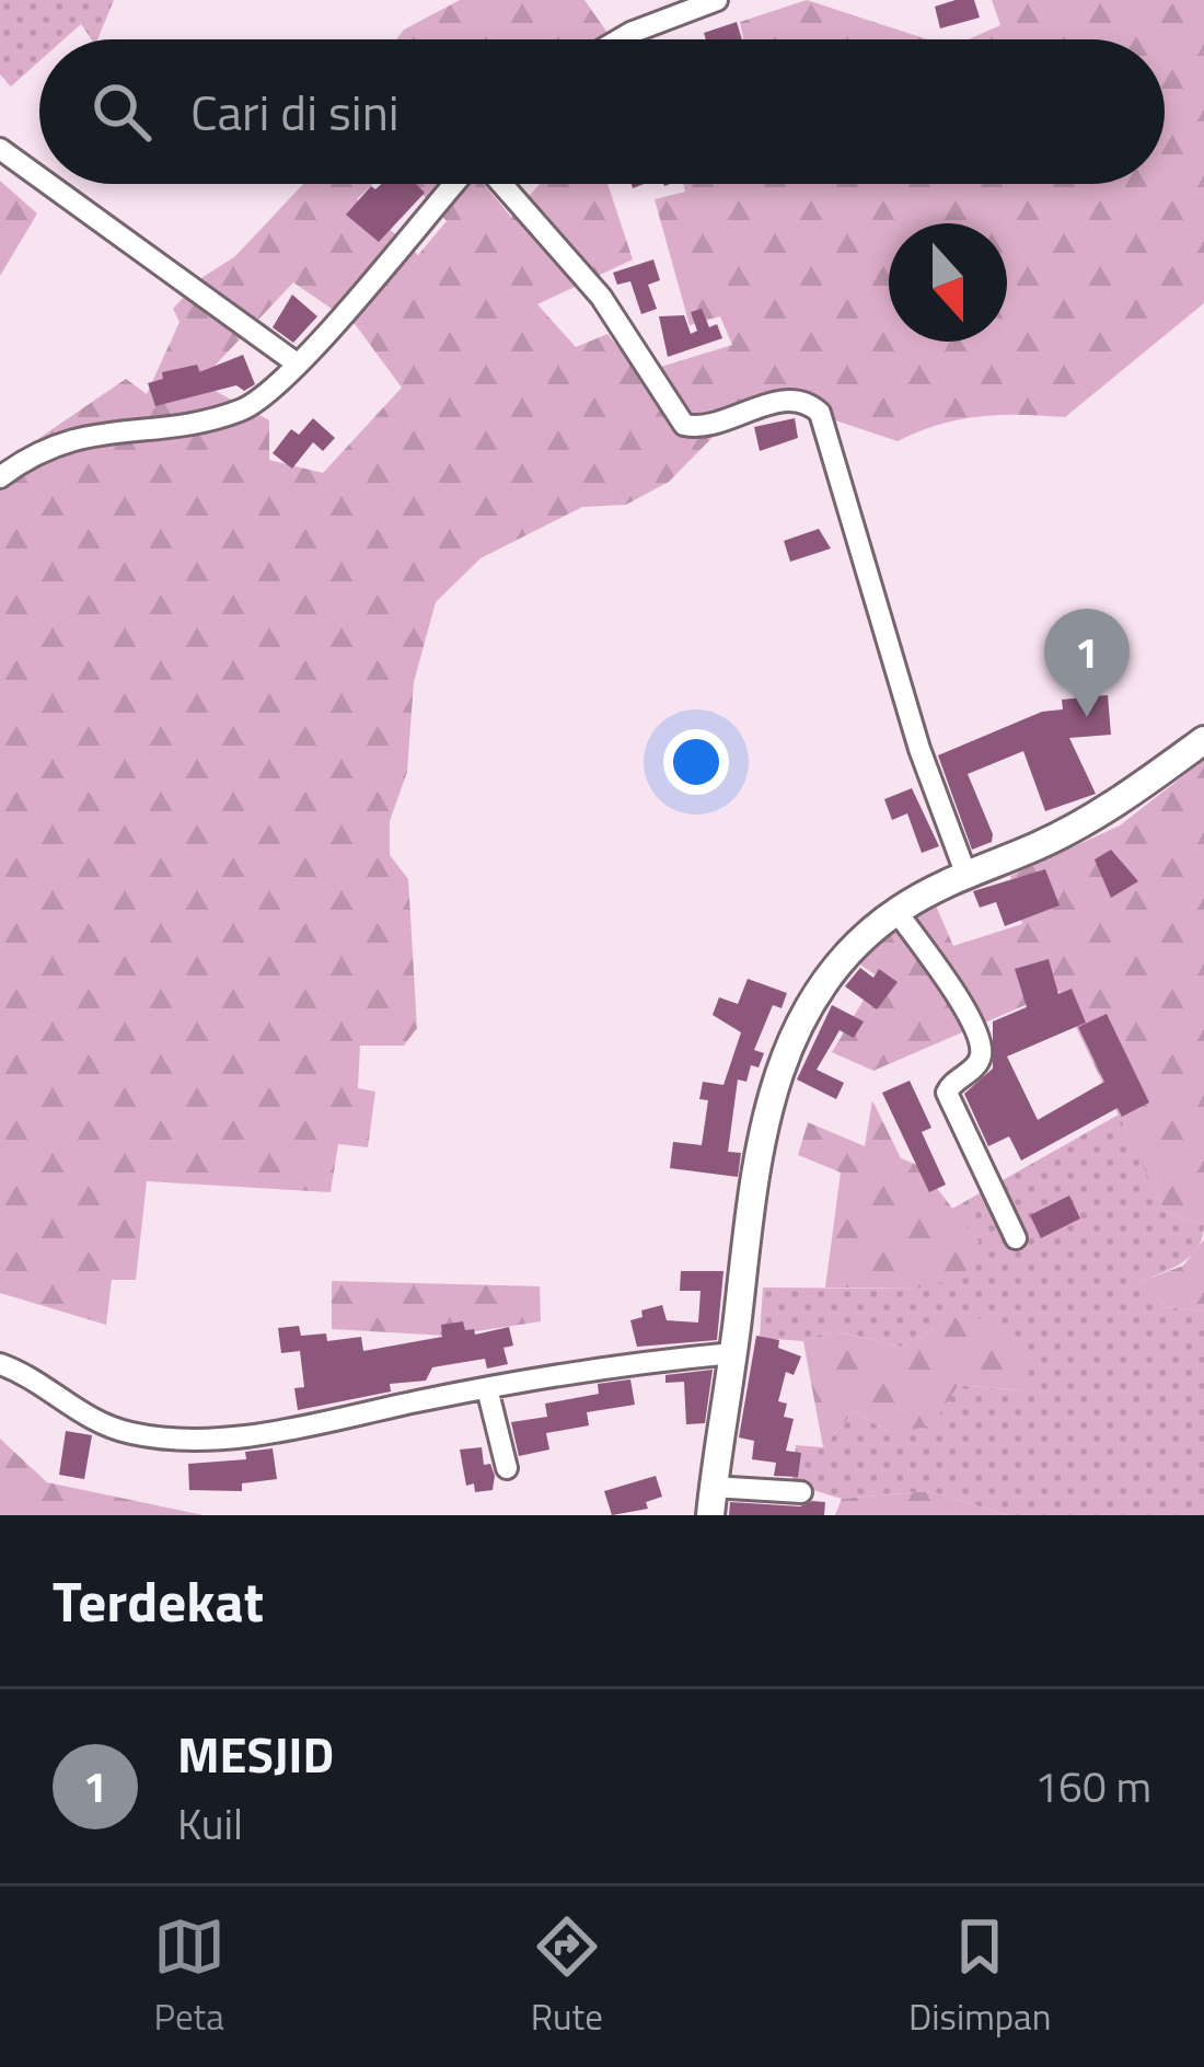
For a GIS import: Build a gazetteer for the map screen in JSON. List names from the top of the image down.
{
  "north": "bottom",
  "page": {
    "search": "Cari di sini",
    "pins": "1",
    "heading": "Terdekat",
    "list": [
      {
        "mark": "1",
        "name": "MESJID",
        "note": "Kuil",
        "value": "160 m"
      }
    ],
    "nav": ["Peta", "Rute", "Disimpan"]
  }
}
